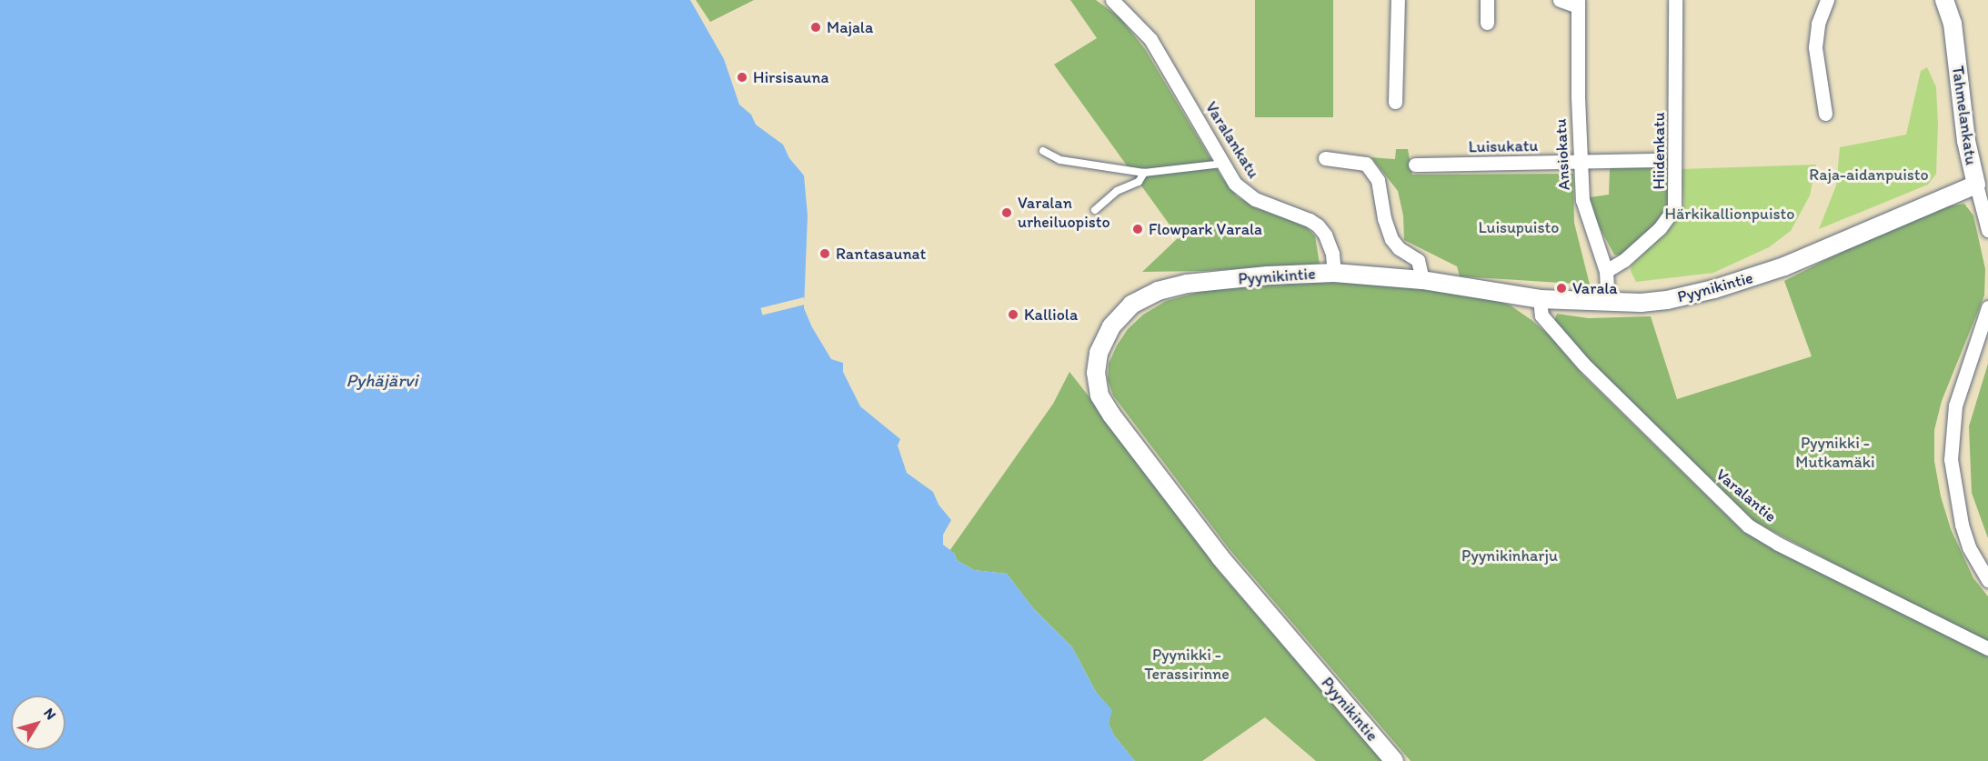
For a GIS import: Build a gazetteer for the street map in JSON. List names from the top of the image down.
{
  "streets": {
    "street": [
      "Tahmelankatu",
      "Varalankatu",
      "Luisukatu",
      "Hiidenkatu",
      "Ansiokatu",
      "Pyynikintie",
      "Varalantie"
    ]
  },
  "crossings": [
    ["Tahmelankatu", "Pyynikintie"],
    ["Varalankatu", "Pyynikintie"],
    ["Luisukatu", "Ansiokatu"],
    ["Hiidenkatu", "Ansiokatu"],
    ["Ansiokatu", "Pyynikintie"],
    ["Pyynikintie", "Varalantie"]
  ],
  "water": ["Pyhäjärvi"],
  "parks": [
    "Raja-aidanpuisto",
    "Härkikallionpuisto",
    "Luisupuisto",
    "Pyynikki - Mutkamäki",
    "Pyynikinharju",
    "Pyynikki - Terassirinne"
  ],
  "places": [
    "Majala",
    "Hirsisauna",
    "Varalan urheiluopisto",
    "Flowpark Varala",
    "Rantasaunat",
    "Varala",
    "Kalliola"
  ],
  "north": "top right"
}
